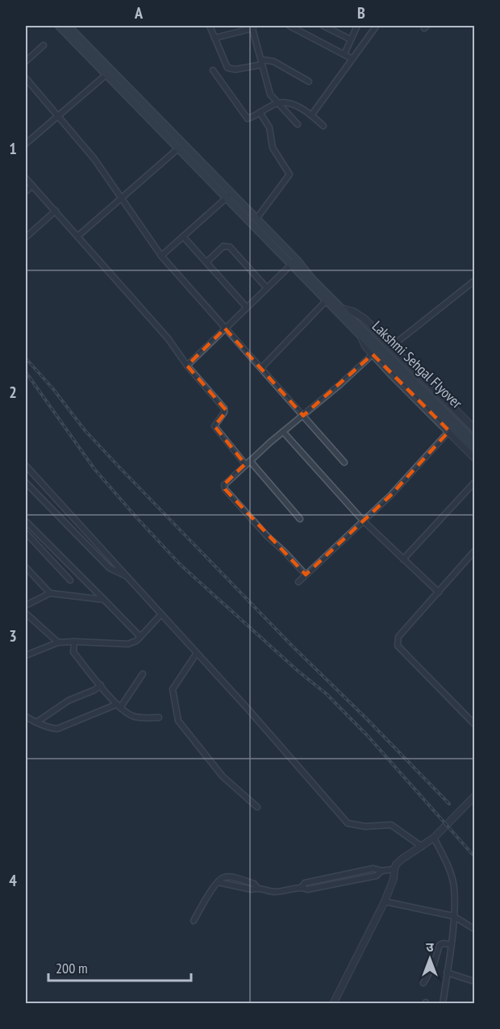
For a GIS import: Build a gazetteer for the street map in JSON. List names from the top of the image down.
{
  "streets": {
    "main road": ["Lakshmi Sehgal Flyover"]
  },
  "scale_bar": "200 m",
  "north": "top",
  "grid": {
    "columns": ["A", "B"],
    "rows": [
      "1",
      "2",
      "3",
      "4"
    ]
  }
}
